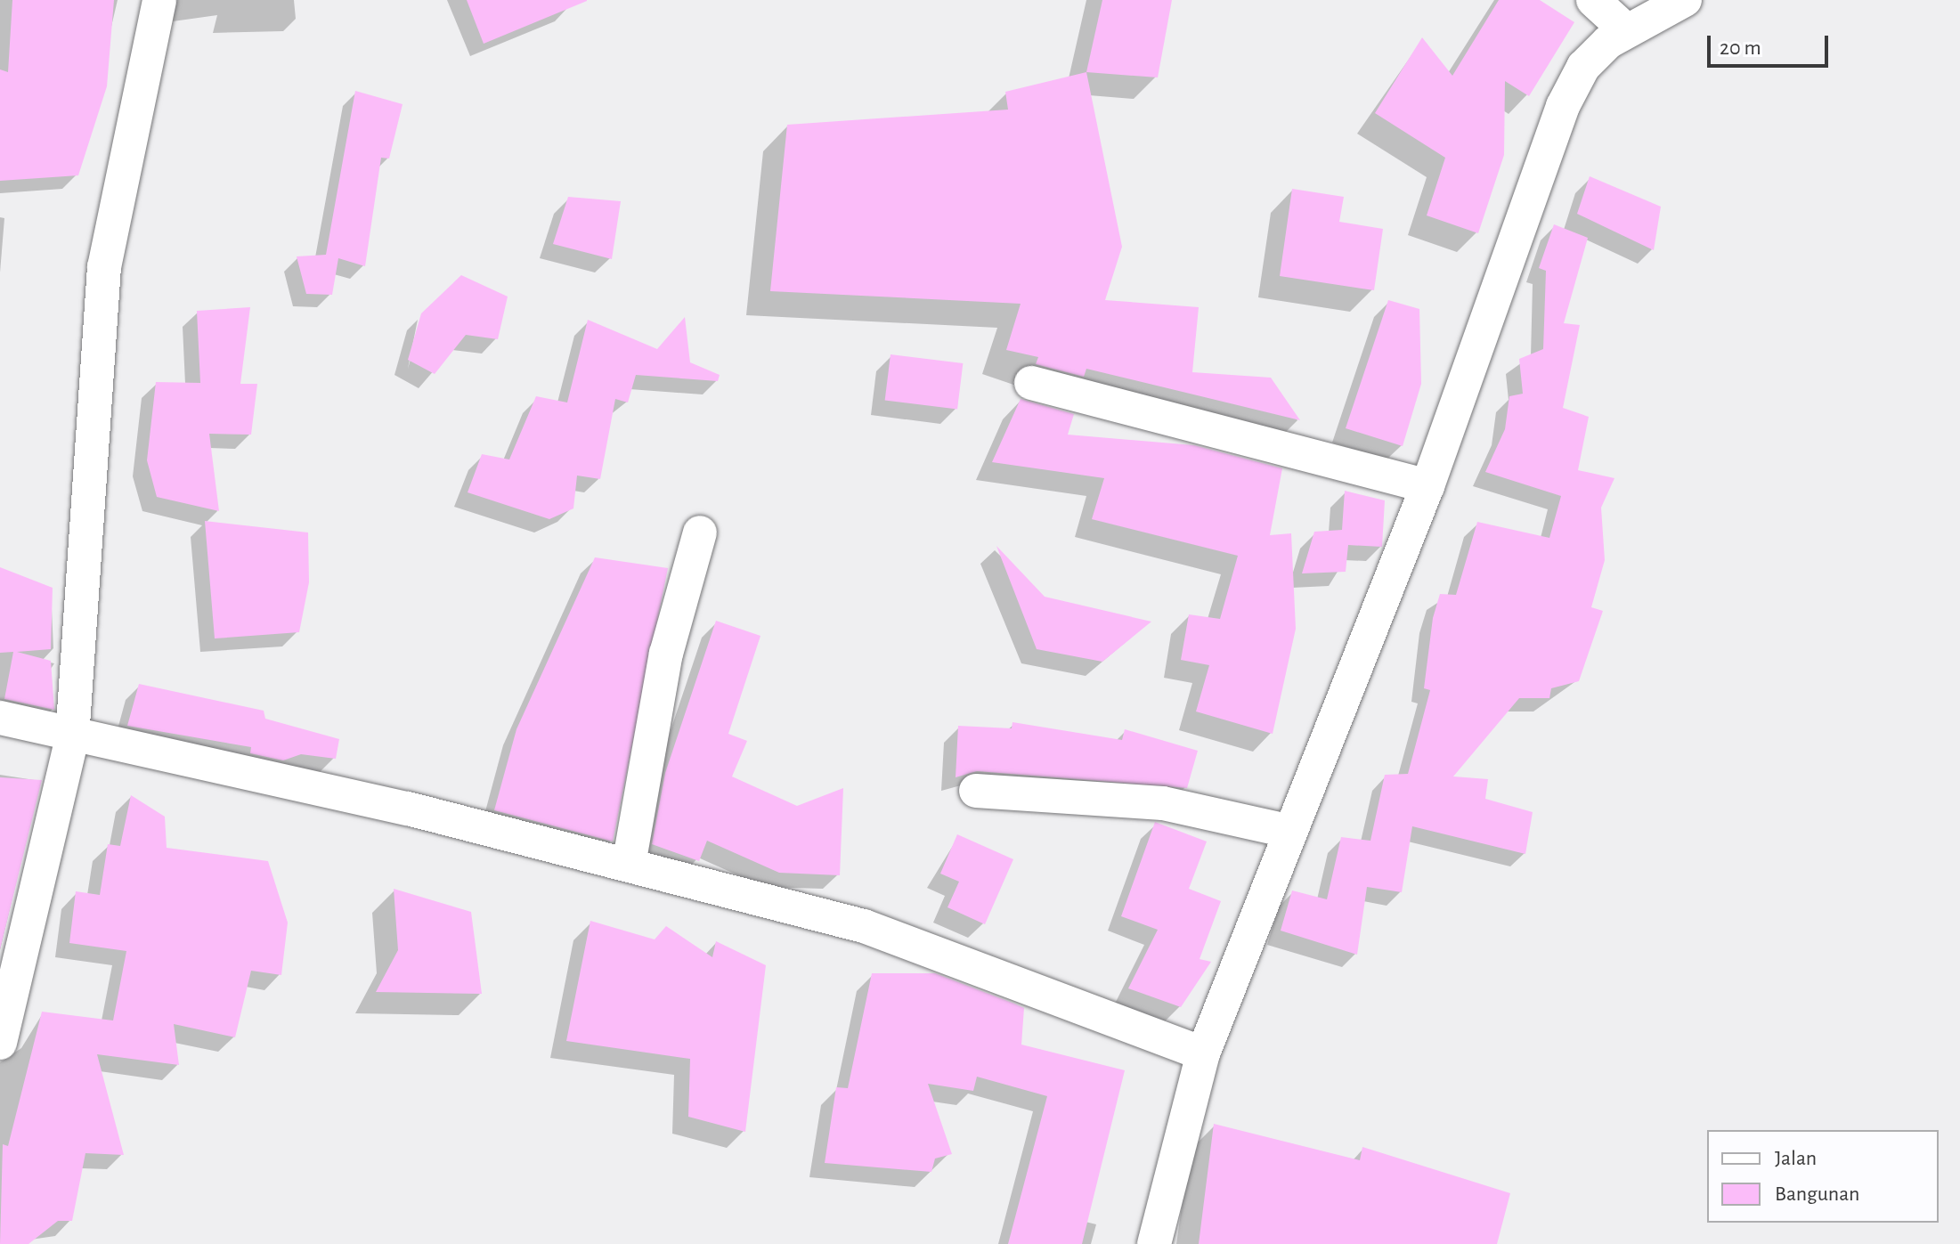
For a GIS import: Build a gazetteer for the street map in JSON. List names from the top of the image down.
{
  "legend": ["Jalan", "Bangunan"],
  "scale_bar": "20 m"
}
